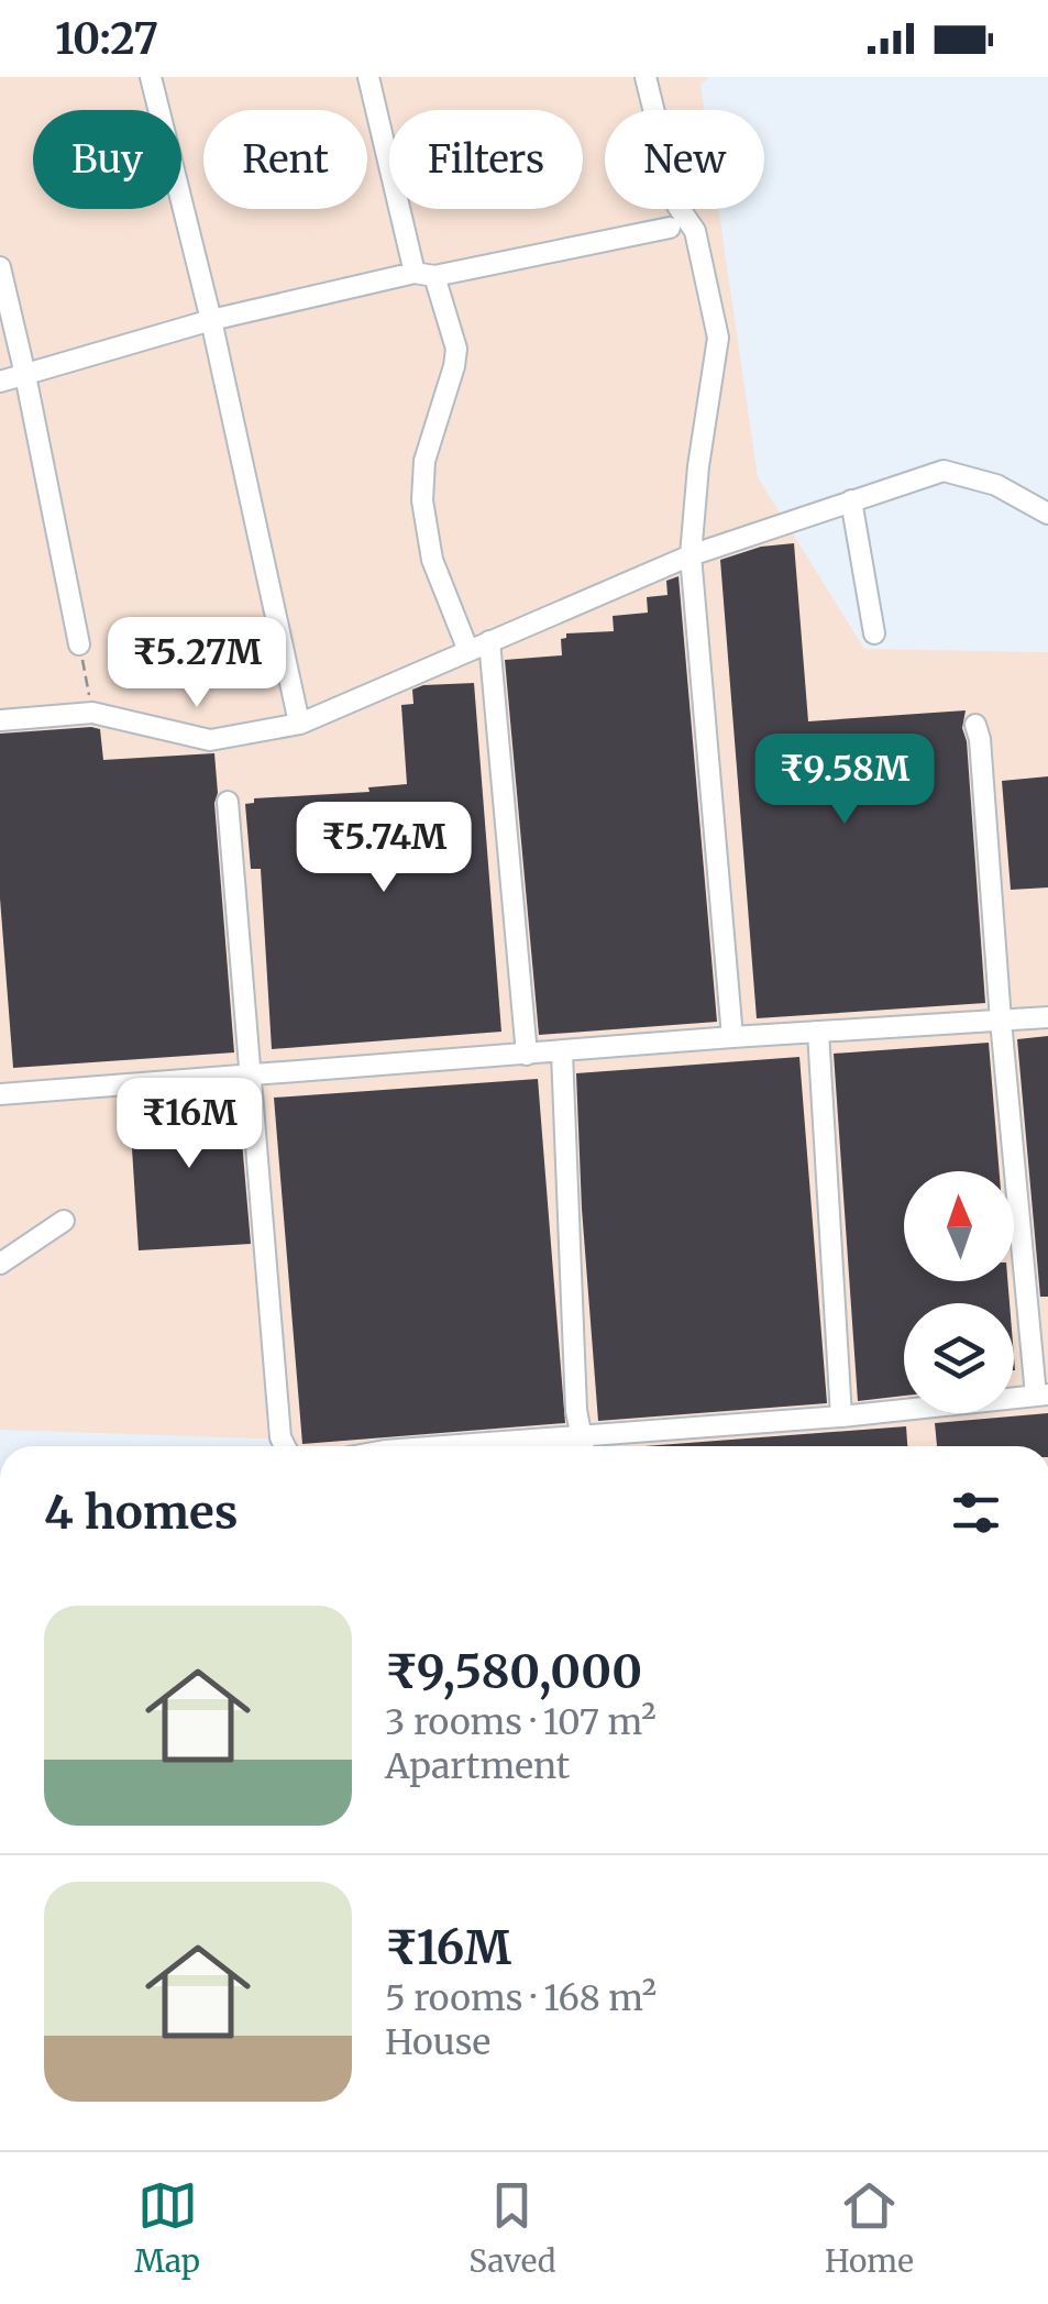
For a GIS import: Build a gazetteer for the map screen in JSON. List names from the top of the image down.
{
  "north": "top",
  "page": {
    "status": "10:27",
    "chip": [
      "Buy",
      "Rent",
      "Filters",
      "New"
    ],
    "price": [
      "₹5.27M",
      "₹9.58M",
      "₹5.74M",
      "₹16M"
    ],
    "heading": "4 homes",
    "list": [
      {
        "name": "₹9,580,000",
        "note": "3 rooms · 107 m² · Apartment"
      },
      {
        "name": "₹16M",
        "note": "5 rooms · 168 m² · House"
      }
    ],
    "tabs": ["Map", "Saved", "Home"]
  }
}
